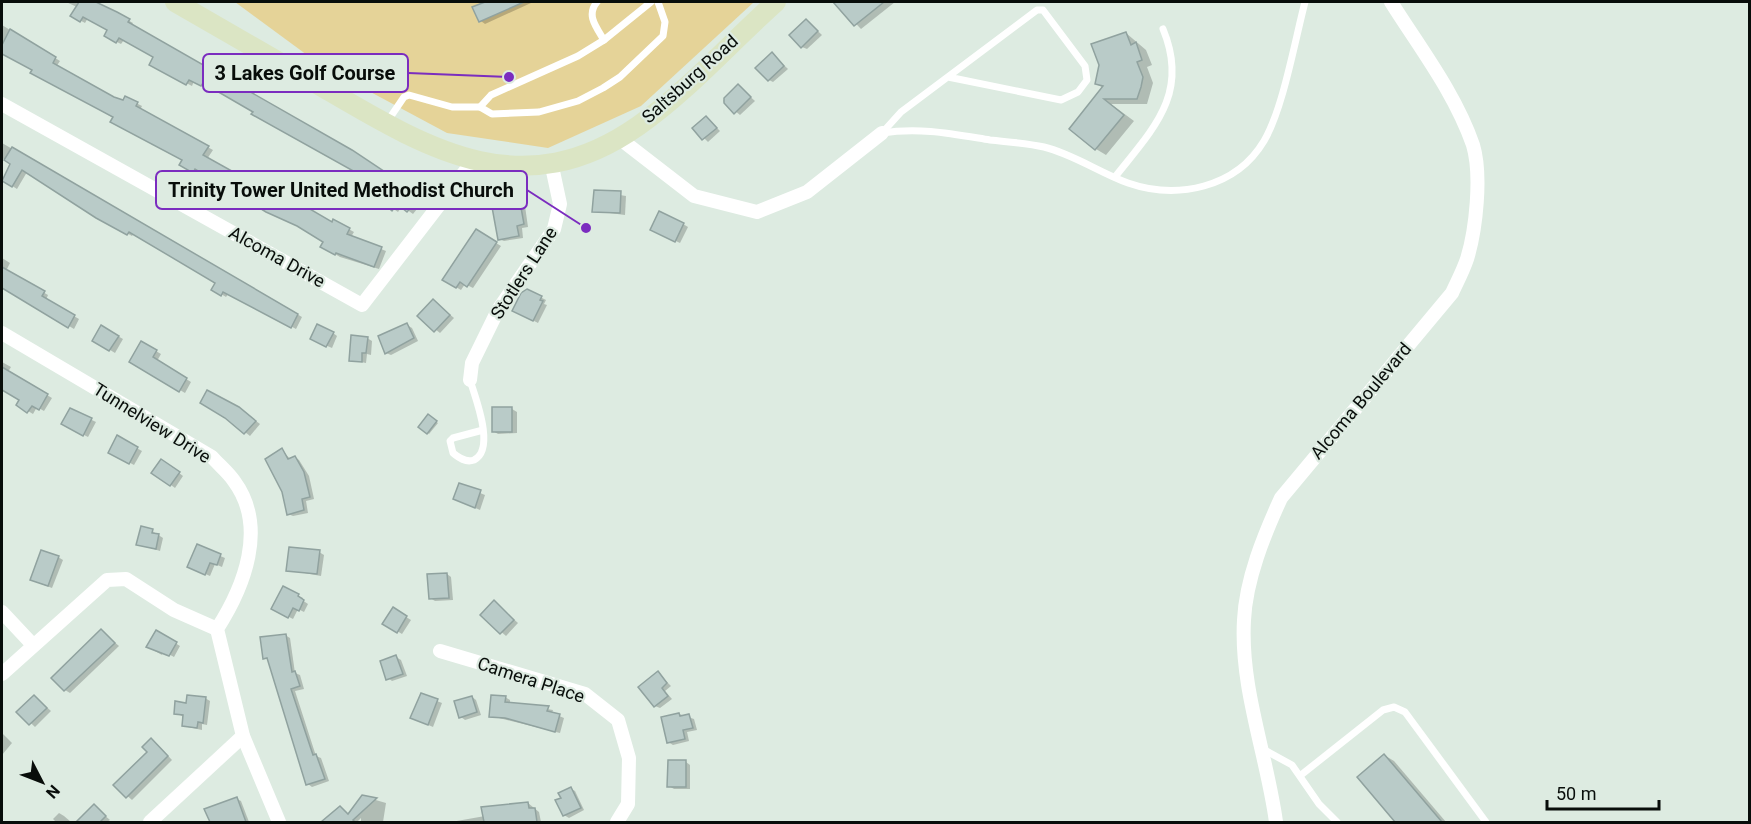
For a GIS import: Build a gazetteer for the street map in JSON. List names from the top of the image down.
{
  "streets": {
    "main road": ["Saltsburg Road"],
    "street": [
      "Alcoma Drive",
      "Stotlers Lane",
      "Alcoma Boulevard",
      "Tunnelview Drive",
      "Camera Place"
    ]
  },
  "crossings": [
    ["Saltsburg Road", "Alcoma Drive"],
    ["Saltsburg Road", "Stotlers Lane"]
  ],
  "places": ["3 Lakes Golf Course", "Trinity Tower United Methodist Church"],
  "scale_bar": "50 m",
  "north": "bottom right"
}
